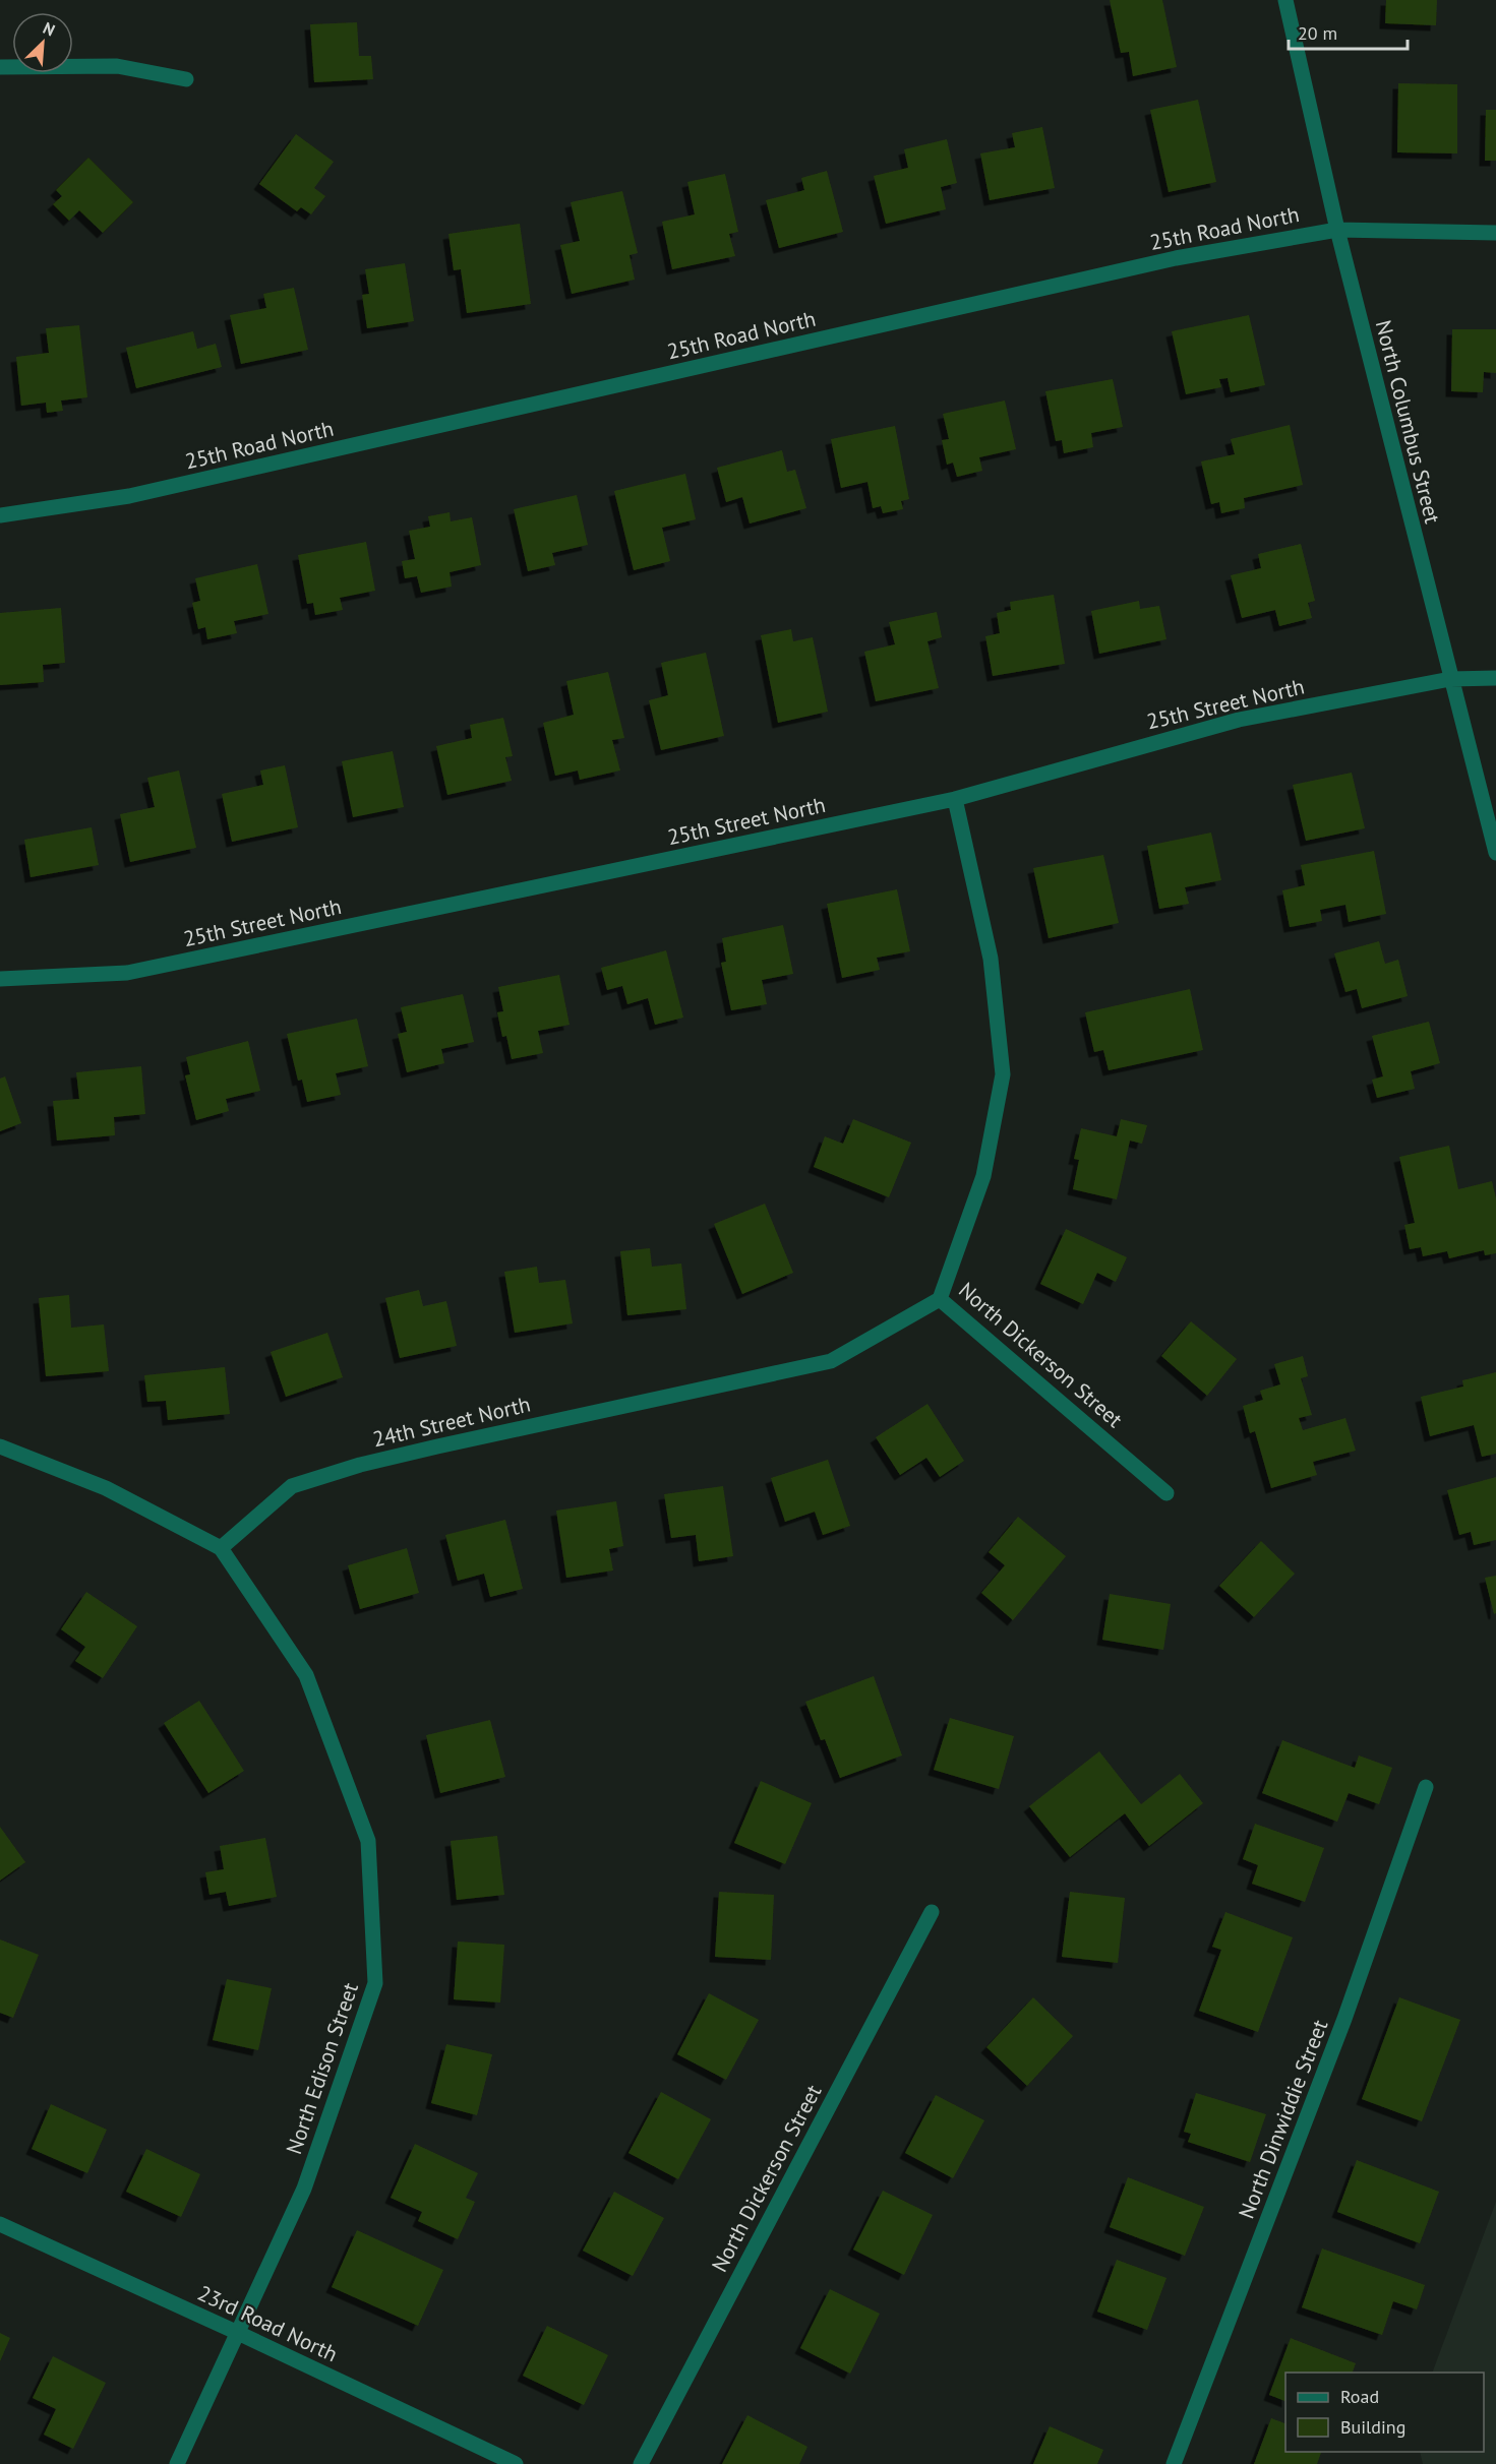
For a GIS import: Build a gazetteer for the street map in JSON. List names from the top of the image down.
{
  "streets": {
    "street": [
      "25th Road North",
      "North Columbus Street",
      "25th Street North",
      "North Dickerson Street",
      "24th Street North",
      "North Edison Street",
      "North Dinwiddie Street",
      "23rd Road North"
    ]
  },
  "crossings": [
    ["25th Road North", "North Columbus Street"],
    ["North Columbus Street", "25th Street North"],
    ["25th Street North", "North Dickerson Street"],
    ["North Dickerson Street", "24th Street North"],
    ["24th Street North", "North Edison Street"],
    ["North Edison Street", "23rd Road North"]
  ],
  "legend": ["Road", "Building"],
  "scale_bar": "20 m",
  "north": "top right"
}
